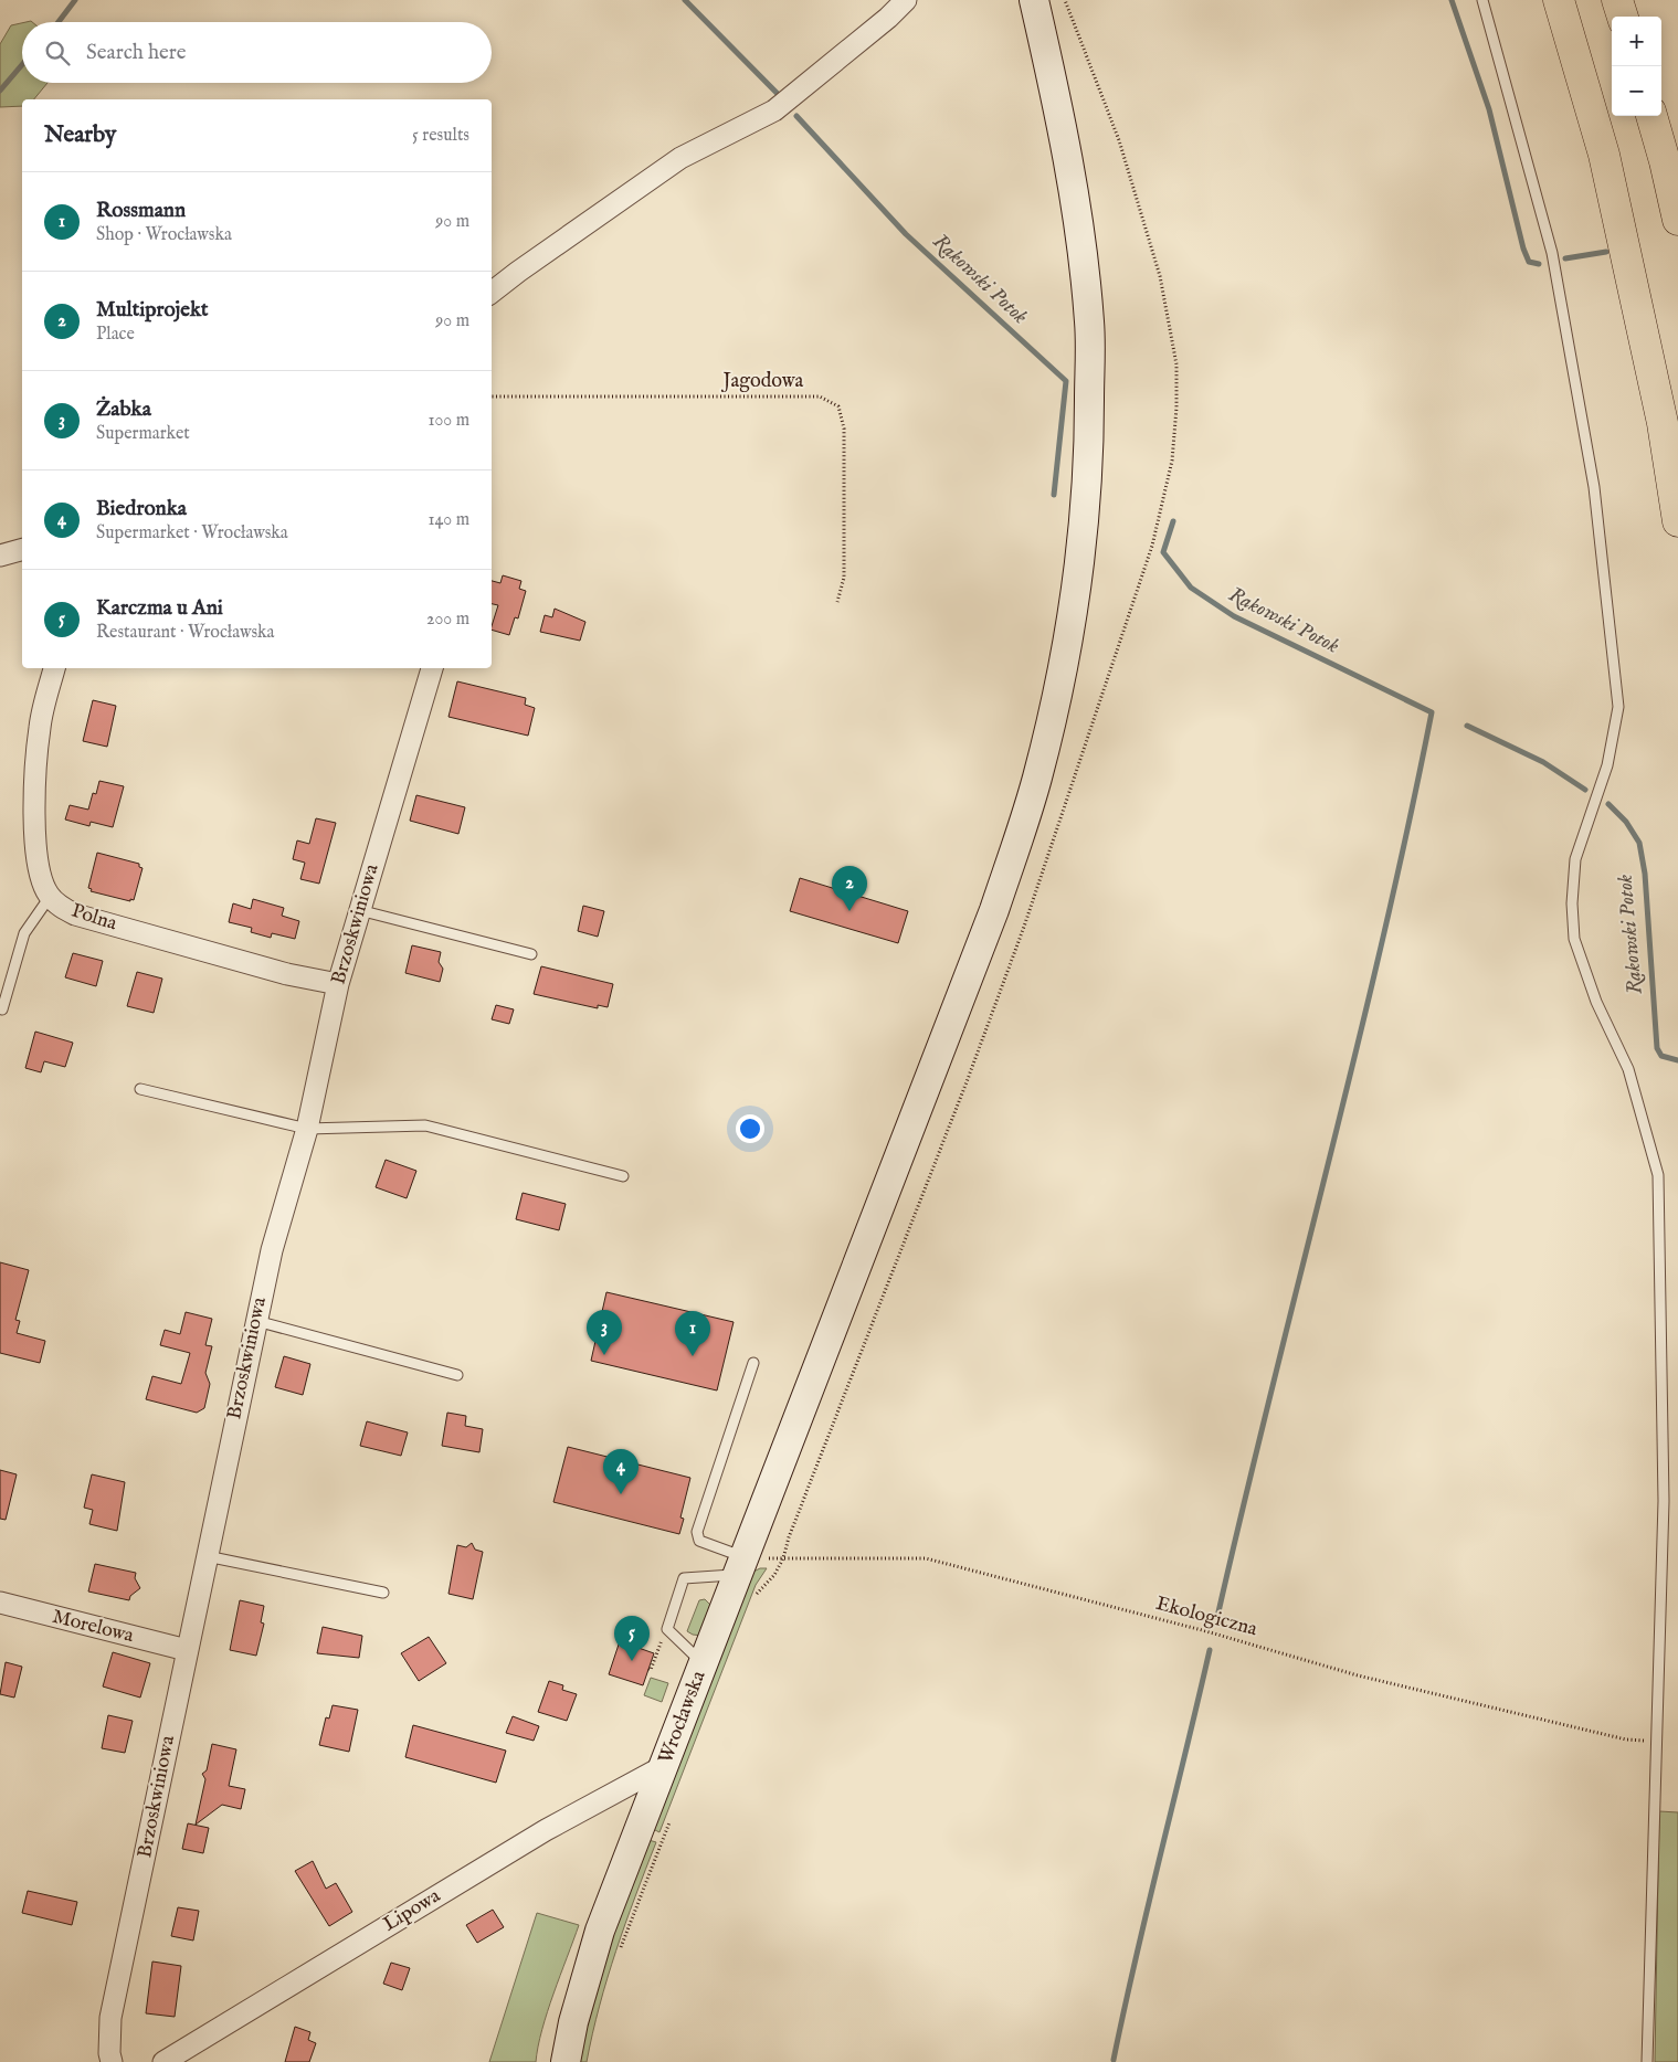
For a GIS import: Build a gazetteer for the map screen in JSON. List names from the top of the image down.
{
  "streets": {
    "main road": ["Wrocławska"],
    "street": [
      "Polna",
      "Brzoskwiniowa",
      "Morelowa",
      "Lipowa"
    ],
    "path": ["Jagodowa", "Ekologiczna"]
  },
  "crossings": [
    ["Polna", "Brzoskwiniowa"],
    ["Brzoskwiniowa", "Morelowa"],
    ["Ekologiczna", "Wrocławska"],
    ["Wrocławska", "Lipowa"]
  ],
  "water": ["Rakowski Potok"],
  "page": {
    "map_buttons": ["+", "−"],
    "search": "Search here",
    "heading": ["Nearby", "5 results"],
    "list": [
      {
        "mark": "1",
        "name": "Rossmann",
        "note": "Shop · Wrocławska",
        "value": "90 m"
      },
      {
        "mark": "2",
        "name": "Multiprojekt",
        "note": "Place",
        "value": "90 m"
      },
      {
        "mark": "3",
        "name": "Żabka",
        "note": "Supermarket",
        "value": "100 m"
      },
      {
        "mark": "4",
        "name": "Biedronka",
        "note": "Supermarket · Wrocławska",
        "value": "140 m"
      },
      {
        "mark": "5",
        "name": "Karczma u Ani",
        "note": "Restaurant · Wrocławska",
        "value": "200 m"
      }
    ],
    "pins": [
      "2",
      "3",
      "1",
      "4",
      "5"
    ]
  }
}
